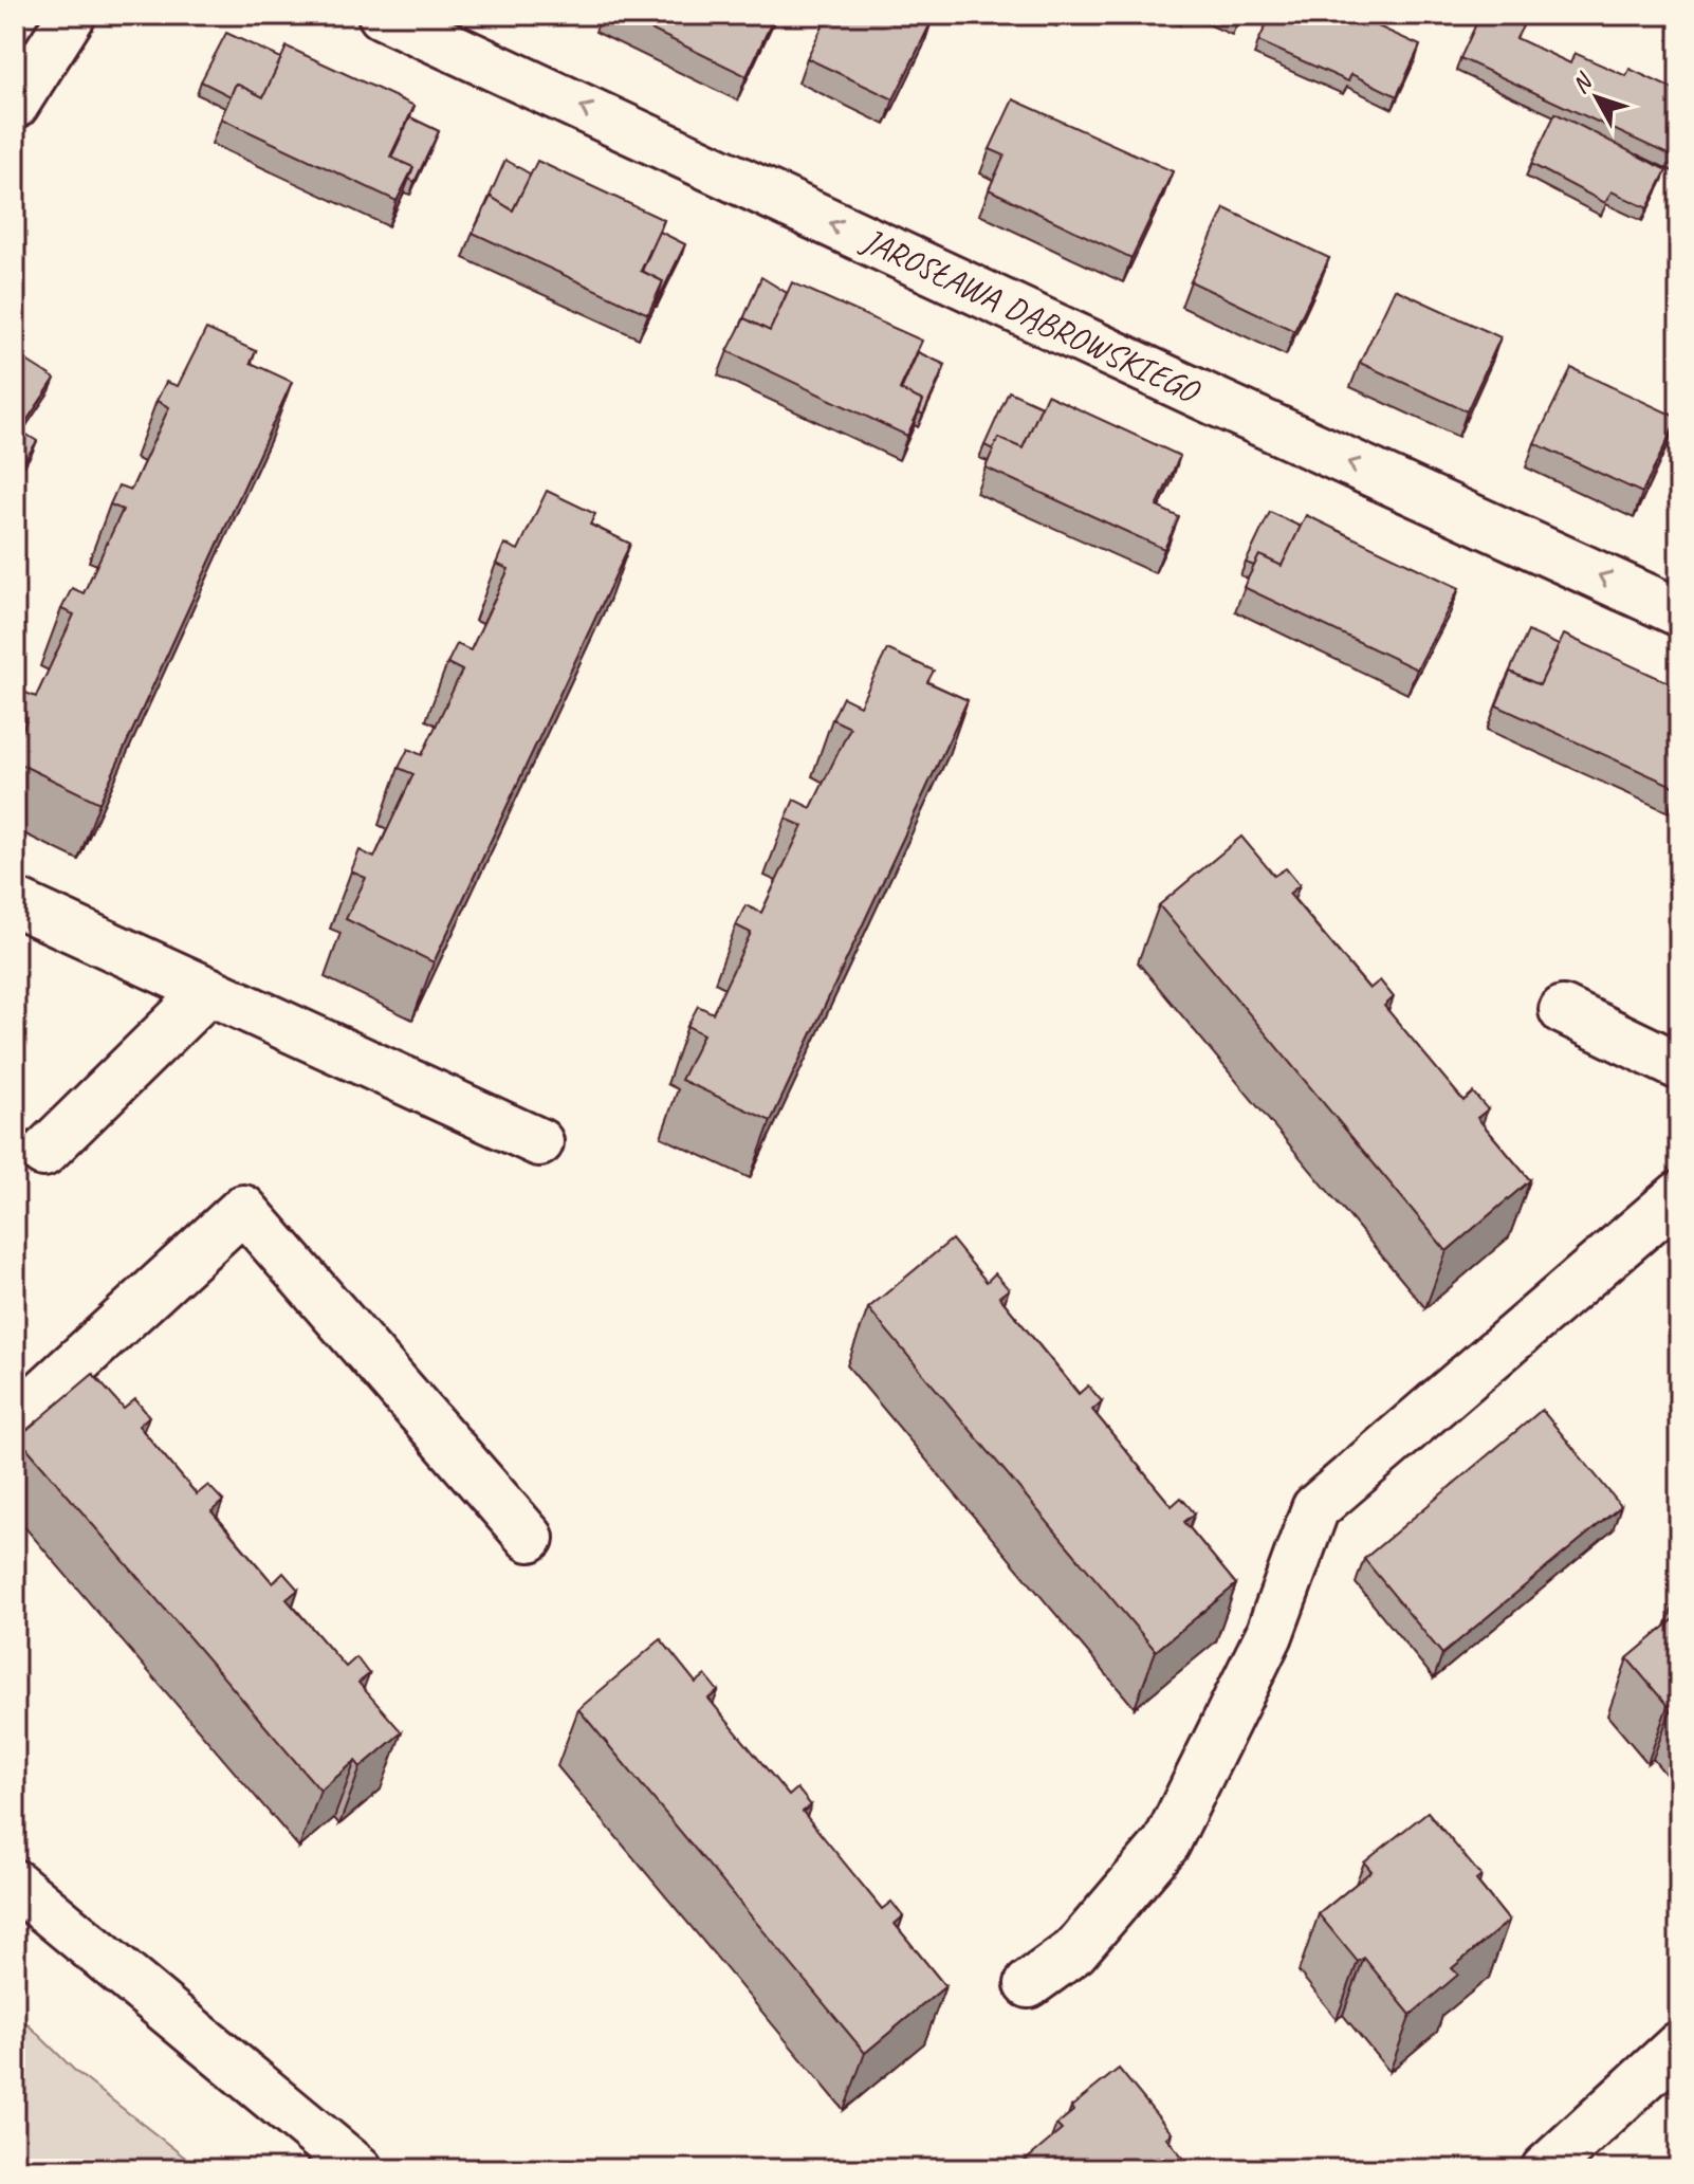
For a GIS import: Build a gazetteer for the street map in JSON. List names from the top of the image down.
{
  "streets": {
    "street": ["JAROSŁAWA DĄBROWSKIEGO"]
  },
  "one_way": ["JAROSŁAWA DĄBROWSKIEGO"],
  "north": "top left"
}
